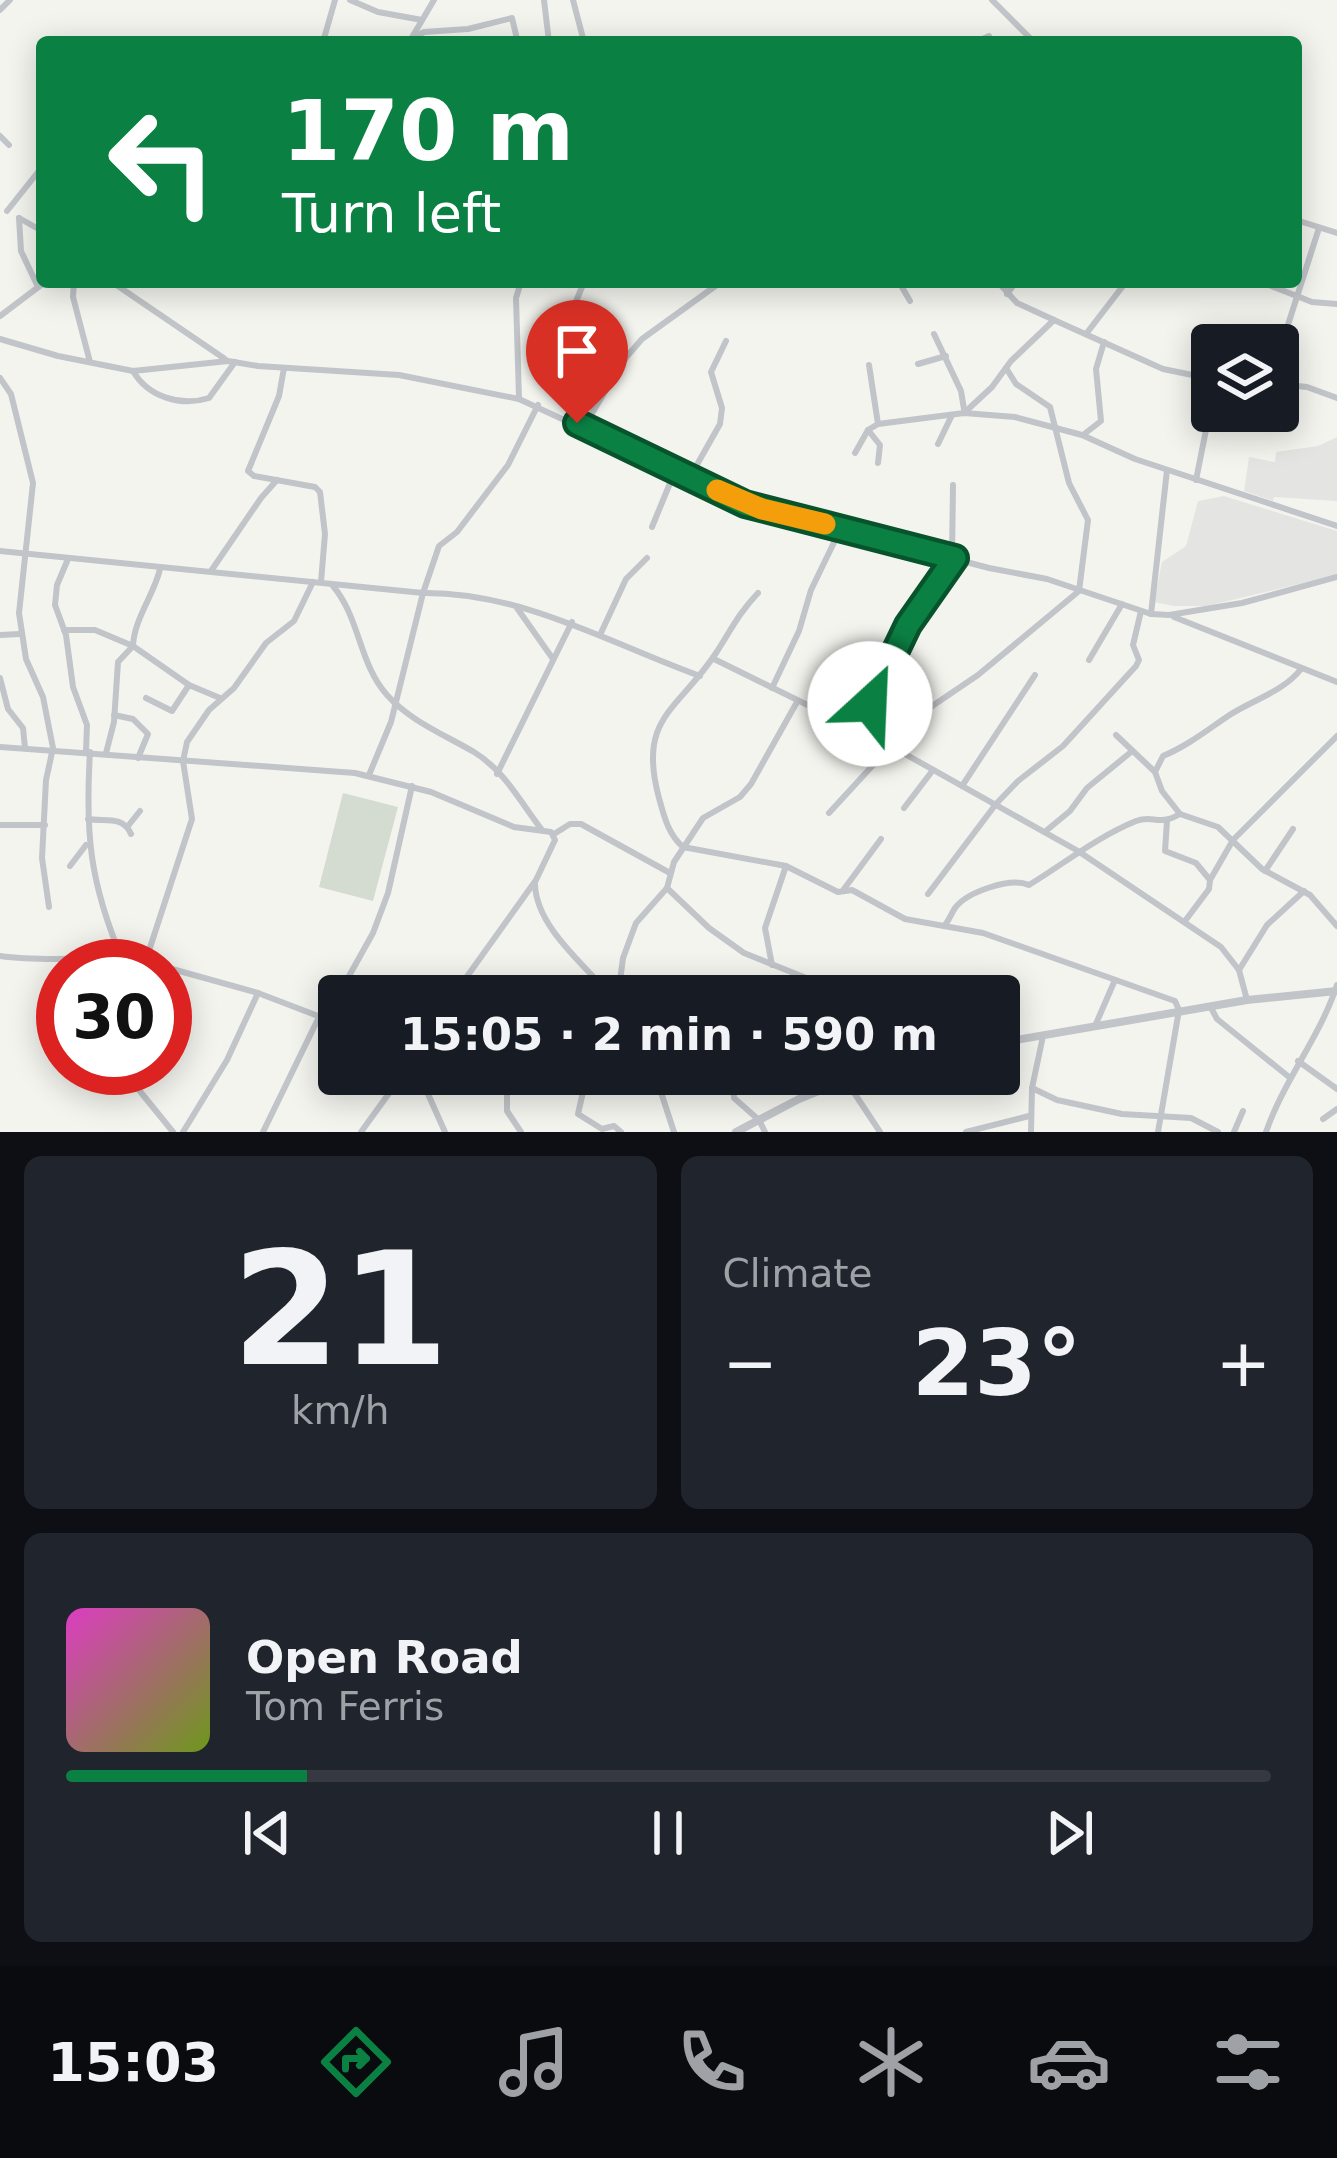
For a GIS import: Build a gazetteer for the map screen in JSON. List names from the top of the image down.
{
  "page": {
    "turn": ["170 m", "Turn left"],
    "limit": "30",
    "trip": "15:05 · 2 min · 590 m",
    "tile": [
      ["21", "km/h"],
      "Climate"
    ],
    "heat": ["−", "23°", "+"],
    "song": ["Open Road", "Tom Ferris"],
    "tabs": "15:03"
  }
}
